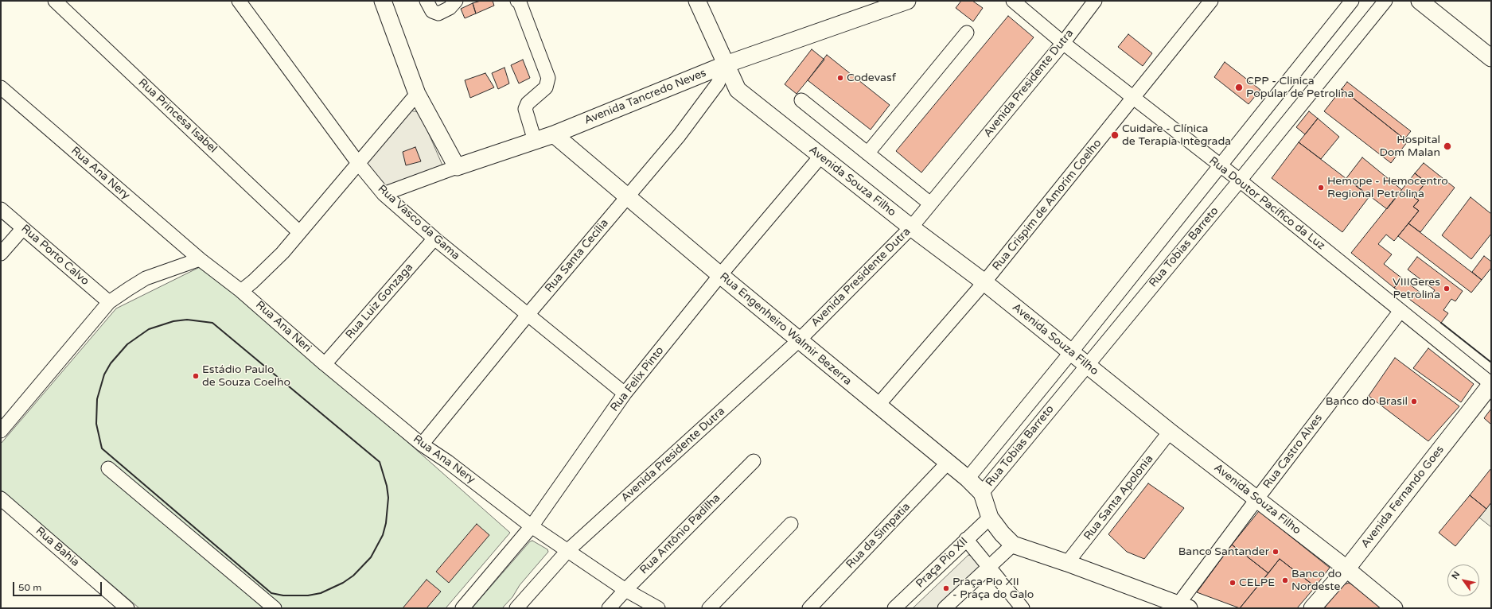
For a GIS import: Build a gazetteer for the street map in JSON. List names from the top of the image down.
{
  "streets": {
    "main road": [
      "Avenida Tancredo Neves",
      "Avenida Souza Filho",
      "Rua Engenheiro Walmir Bezerra",
      "Avenida Fernando Goes"
    ],
    "street": [
      "Avenida Presidente Dutra",
      "Rua Princesa Isabel",
      "Rua Ana Nery",
      "Rua Doutor Pacífico da Luz",
      "Rua Crispim de Amorim Coelho",
      "Rua Vasco da Gama",
      "Rua Tobias Barreto",
      "Rua Porto Calvo",
      "Rua Santa Cecília",
      "Rua Luiz Gonzaga",
      "Rua Ana Neri",
      "Rua Felix Pinto",
      "Rua Castro Alves",
      "Rua Santa Apolonia",
      "Rua Antônio Padilha",
      "Rua da Simpatia",
      "Rua Bahia",
      "Praça Pio XII"
    ]
  },
  "crossings": [
    ["Avenida Presidente Dutra", "Rua Ana Nery"],
    ["Avenida Presidente Dutra", "Avenida Souza Filho"],
    ["Avenida Presidente Dutra", "Rua Doutor Pacífico da Luz"],
    ["Avenida Presidente Dutra", "Rua Engenheiro Walmir Bezerra"],
    ["Avenida Tancredo Neves", "Avenida Souza Filho"],
    ["Avenida Tancredo Neves", "Rua Vasco da Gama"],
    ["Avenida Tancredo Neves", "Rua Santa Cecília"],
    ["Avenida Tancredo Neves", "Rua Engenheiro Walmir Bezerra"],
    ["Rua Ana Nery", "Rua Santa Cecília"],
    ["Rua Ana Nery", "Rua Luiz Gonzaga"],
    ["Rua Ana Nery", "Rua Ana Neri"],
    ["Rua Ana Nery", "Rua Felix Pinto"],
    ["Rua Ana Nery", "Rua Antônio Padilha"],
    ["Avenida Souza Filho", "Rua Crispim de Amorim Coelho"],
    ["Avenida Souza Filho", "Rua Tobias Barreto"],
    ["Avenida Souza Filho", "Rua Santa Cecília"],
    ["Avenida Souza Filho", "Rua Felix Pinto"],
    ["Avenida Souza Filho", "Rua Castro Alves"],
    ["Avenida Souza Filho", "Avenida Fernando Goes"],
    ["Avenida Souza Filho", "Rua Santa Apolonia"],
    ["Rua Doutor Pacífico da Luz", "Rua Crispim de Amorim Coelho"],
    ["Rua Doutor Pacífico da Luz", "Rua Tobias Barreto"],
    ["Rua Doutor Pacífico da Luz", "Rua Castro Alves"],
    ["Rua Doutor Pacífico da Luz", "Avenida Fernando Goes"],
    ["Rua Crispim de Amorim Coelho", "Rua Engenheiro Walmir Bezerra"],
    ["Rua Vasco da Gama", "Rua Santa Cecília"],
    ["Rua Vasco da Gama", "Rua Luiz Gonzaga"],
    ["Rua Vasco da Gama", "Rua Felix Pinto"],
    ["Rua Tobias Barreto", "Rua Engenheiro Walmir Bezerra"],
    ["Rua Santa Cecília", "Rua Engenheiro Walmir Bezerra"],
    ["Rua Luiz Gonzaga", "Rua Ana Neri"],
    ["Rua Engenheiro Walmir Bezerra", "Rua Felix Pinto"],
    ["Rua Engenheiro Walmir Bezerra", "Rua da Simpatia"],
    ["Rua Engenheiro Walmir Bezerra", "Praça Pio XII"]
  ],
  "places": [
    "Codevasf",
    "CPP - Clinica Popular de Petrolina",
    "Cuidare - Clínica de Terapia Integrada",
    "Hospital Dom Malan",
    "Hemope - Hemocentro Regional Petrolina",
    "VIIIGeres Petrolina",
    "Estádio Paulo de Souza Coelho",
    "Banco do Brasil",
    "Banco Santander",
    "Banco do Nordeste",
    "CELPE",
    "Praça Pio XII - Praça do Galo"
  ],
  "scale_bar": "50 m",
  "north": "top left"
}
